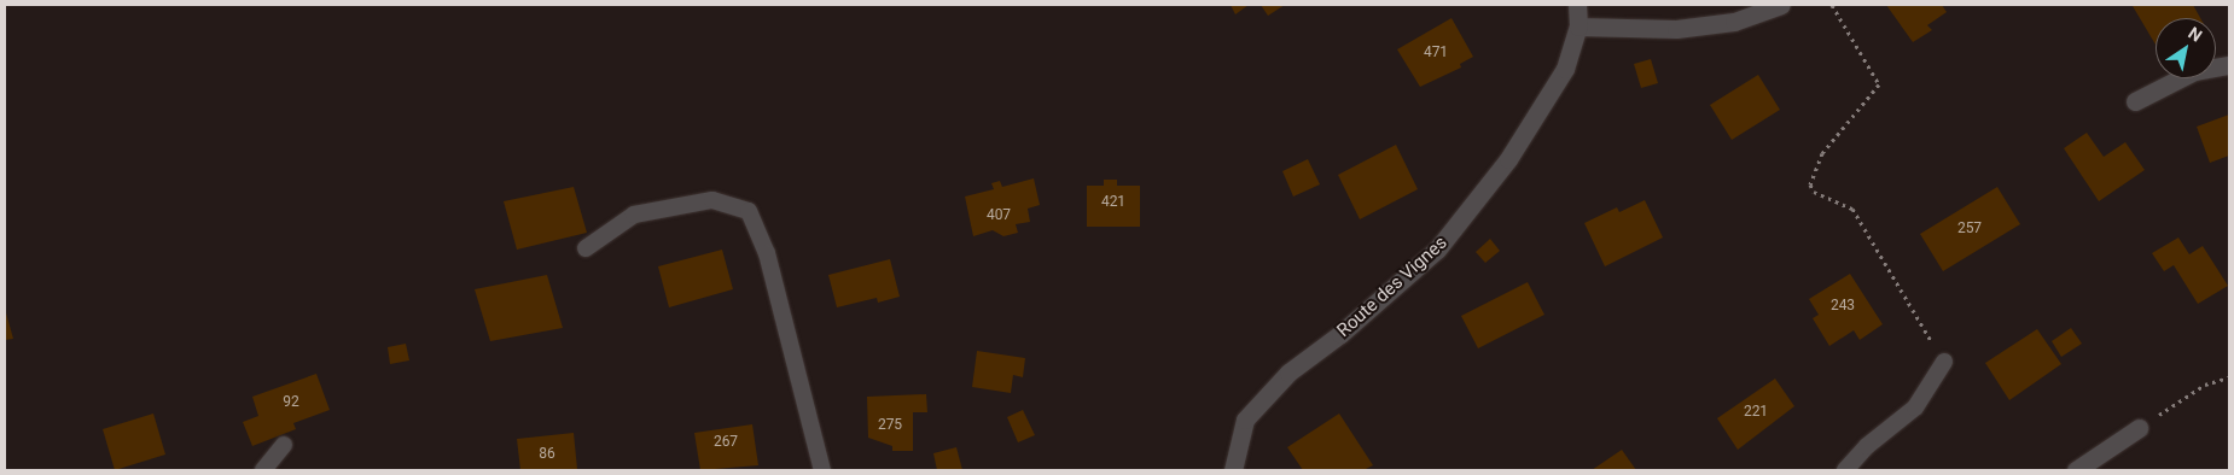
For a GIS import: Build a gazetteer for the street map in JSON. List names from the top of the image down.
{
  "streets": {
    "street": ["Route des Vignes"]
  },
  "house_numbers": [
    "471",
    "421",
    "407",
    "257",
    "243",
    "92",
    "221",
    "275",
    "267",
    "86"
  ],
  "north": "top right"
}
